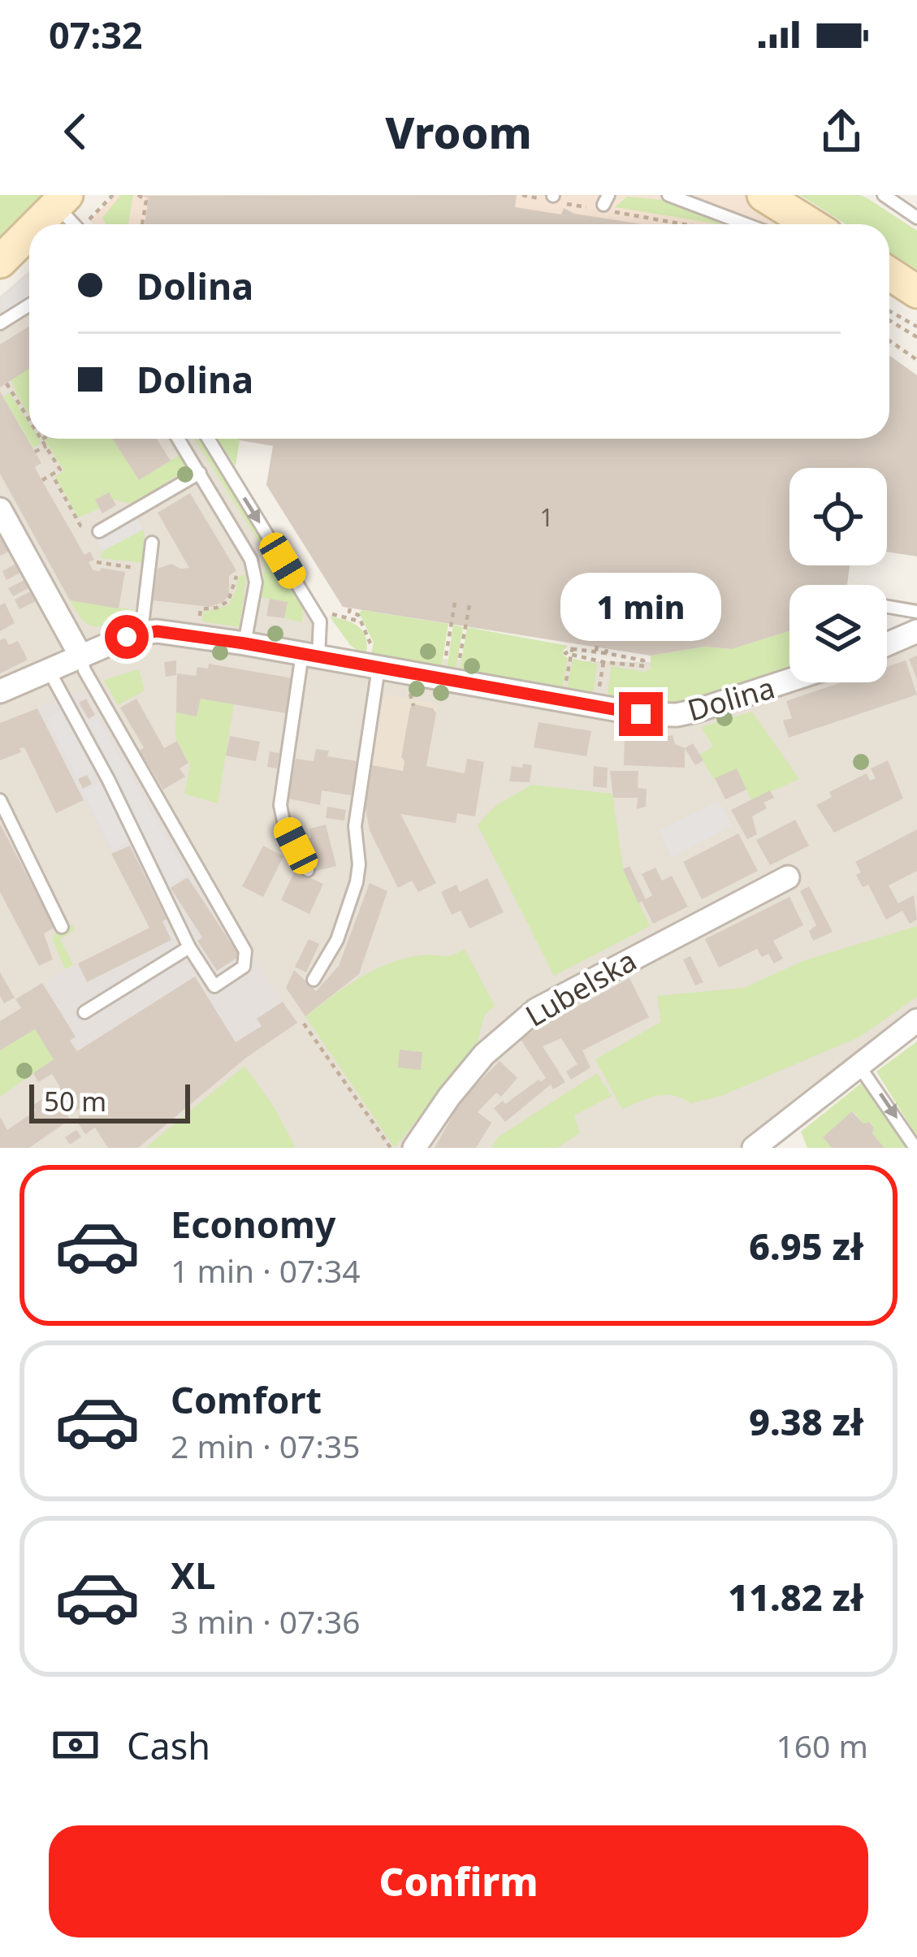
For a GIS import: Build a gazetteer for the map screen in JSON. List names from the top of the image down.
{
  "streets": {
    "street": ["Dolina", "Lubelska"]
  },
  "house_numbers": ["1"],
  "scale_bar": "50 m",
  "page": {
    "status": "07:32",
    "header": "Vroom",
    "banner": ["Dolina", "Dolina"],
    "bubble": "1 min",
    "scale": "50 m",
    "list": [
      {
        "name": "Economy",
        "note": "1 min · 07:34",
        "value": "6.95 zł"
      },
      {
        "name": "Comfort",
        "note": "2 min · 07:35",
        "value": "9.38 zł"
      },
      {
        "name": "XL",
        "note": "3 min · 07:36",
        "value": "11.82 zł"
      }
    ],
    "pay": ["Cash", "160 m"],
    "buttons": "Confirm"
  }
}
